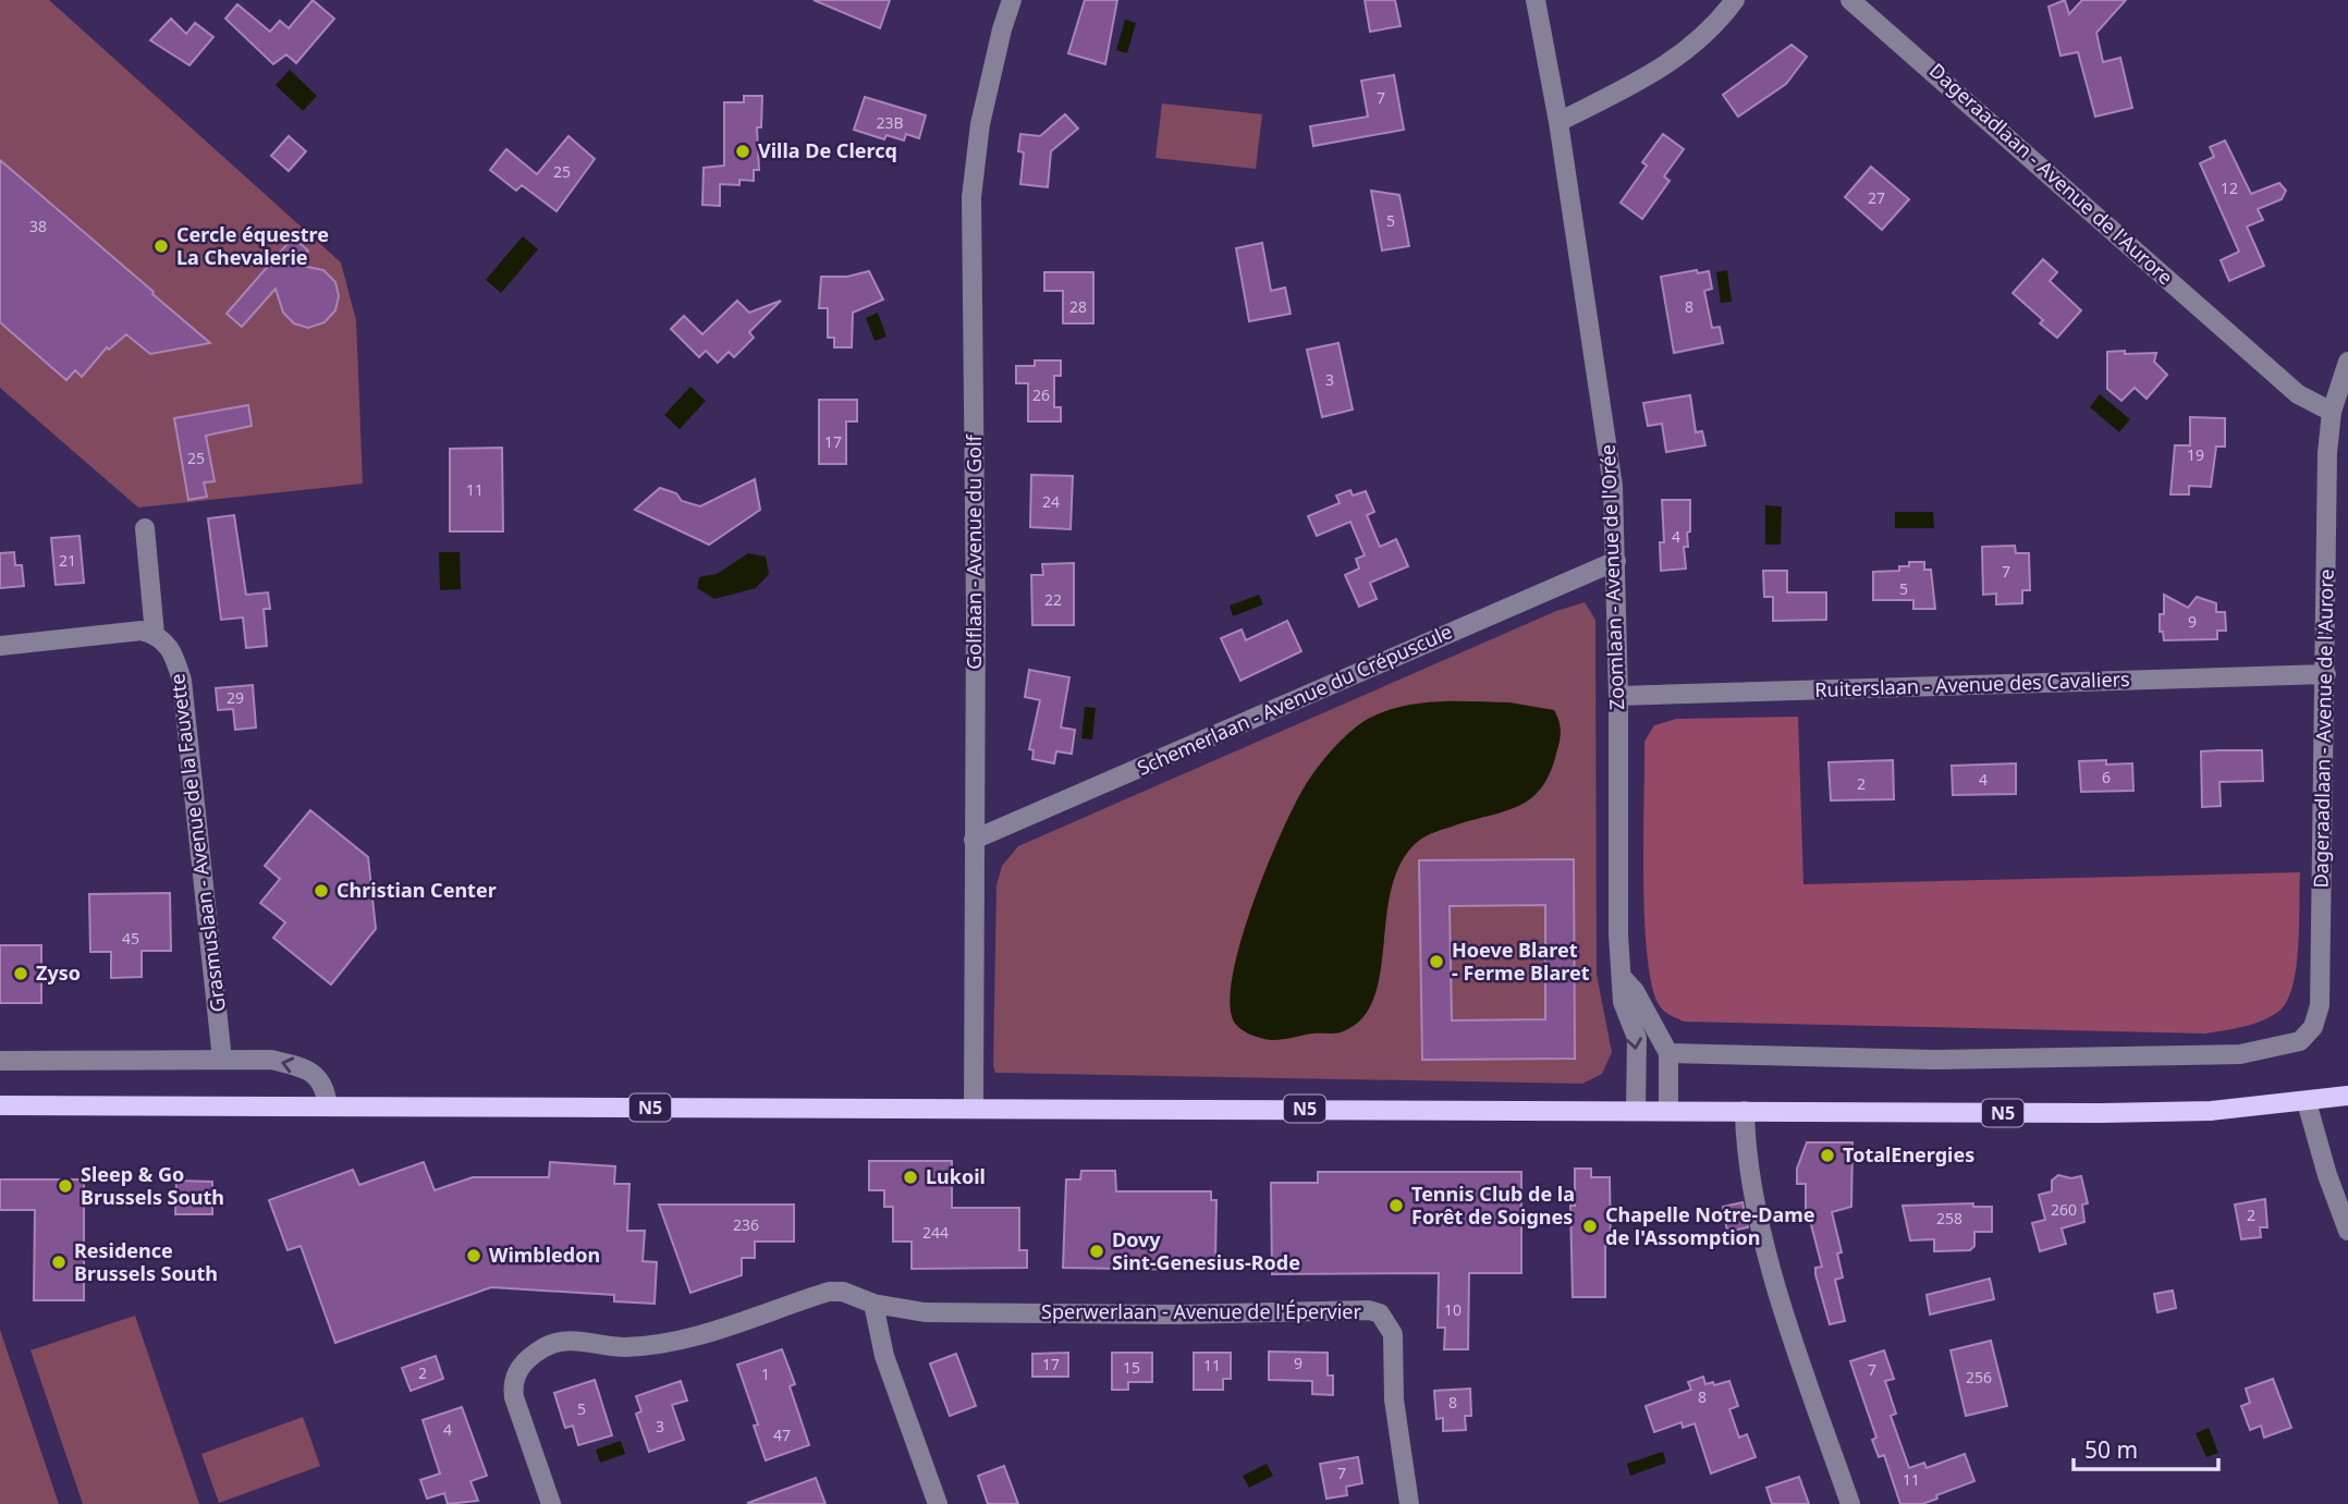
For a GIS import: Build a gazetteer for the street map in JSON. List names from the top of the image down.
{
  "streets": {
    "main road": ["N5"],
    "street": [
      "Dageraadlaan - Avenue de l'Aurore",
      "Golflaan - Avenue du Golf",
      "Zoomlaan - Avenue de l'Orée",
      "Ruiterslaan - Avenue des Cavaliers",
      "Schemerlaan - Avenue du Crépuscule",
      "Grasmuslaan - Avenue de la Fauvette",
      "Sperwerlaan - Avenue de l'Épervier"
    ]
  },
  "crossings": [
    ["Dageraadlaan - Avenue de l'Aurore", "Zoomlaan - Avenue de l'Orée"],
    ["Dageraadlaan - Avenue de l'Aurore", "Ruiterslaan - Avenue des Cavaliers"],
    ["Golflaan - Avenue du Golf", "Schemerlaan - Avenue du Crépuscule"],
    ["Golflaan - Avenue du Golf", "N5"],
    ["Zoomlaan - Avenue de l'Orée", "Ruiterslaan - Avenue des Cavaliers"],
    ["Zoomlaan - Avenue de l'Orée", "Schemerlaan - Avenue du Crépuscule"],
    ["Zoomlaan - Avenue de l'Orée", "N5"]
  ],
  "places": [
    "Villa De Clercq",
    "Cercle équestre La Chevalerie",
    "Christian Center",
    "Hoeve Blaret - Ferme Blaret",
    "Zyso",
    "TotalEnergies",
    "Lukoil",
    "Sleep & Go Brussels South",
    "Tennis Club de la Forêt de Soignes",
    "Chapelle Notre-Dame de l'Assomption",
    "Dovy Sint-Genesius-Rode",
    "Wimbledon",
    "Residence Brussels South"
  ],
  "house_numbers": [
    "7",
    "23B",
    "25",
    "12",
    "27",
    "5",
    "38",
    "28",
    "8",
    "3",
    "26",
    "17",
    "19",
    "25",
    "11",
    "24",
    "4",
    "21",
    "7",
    "5",
    "22",
    "9",
    "29",
    "6",
    "4",
    "2",
    "45",
    "260",
    "2",
    "258",
    "236",
    "244",
    "10",
    "9",
    "17",
    "11",
    "15",
    "7",
    "2",
    "1",
    "256",
    "8",
    "8",
    "5",
    "3",
    "4",
    "47",
    "7",
    "11"
  ],
  "scale_bar": "50 m"
}
